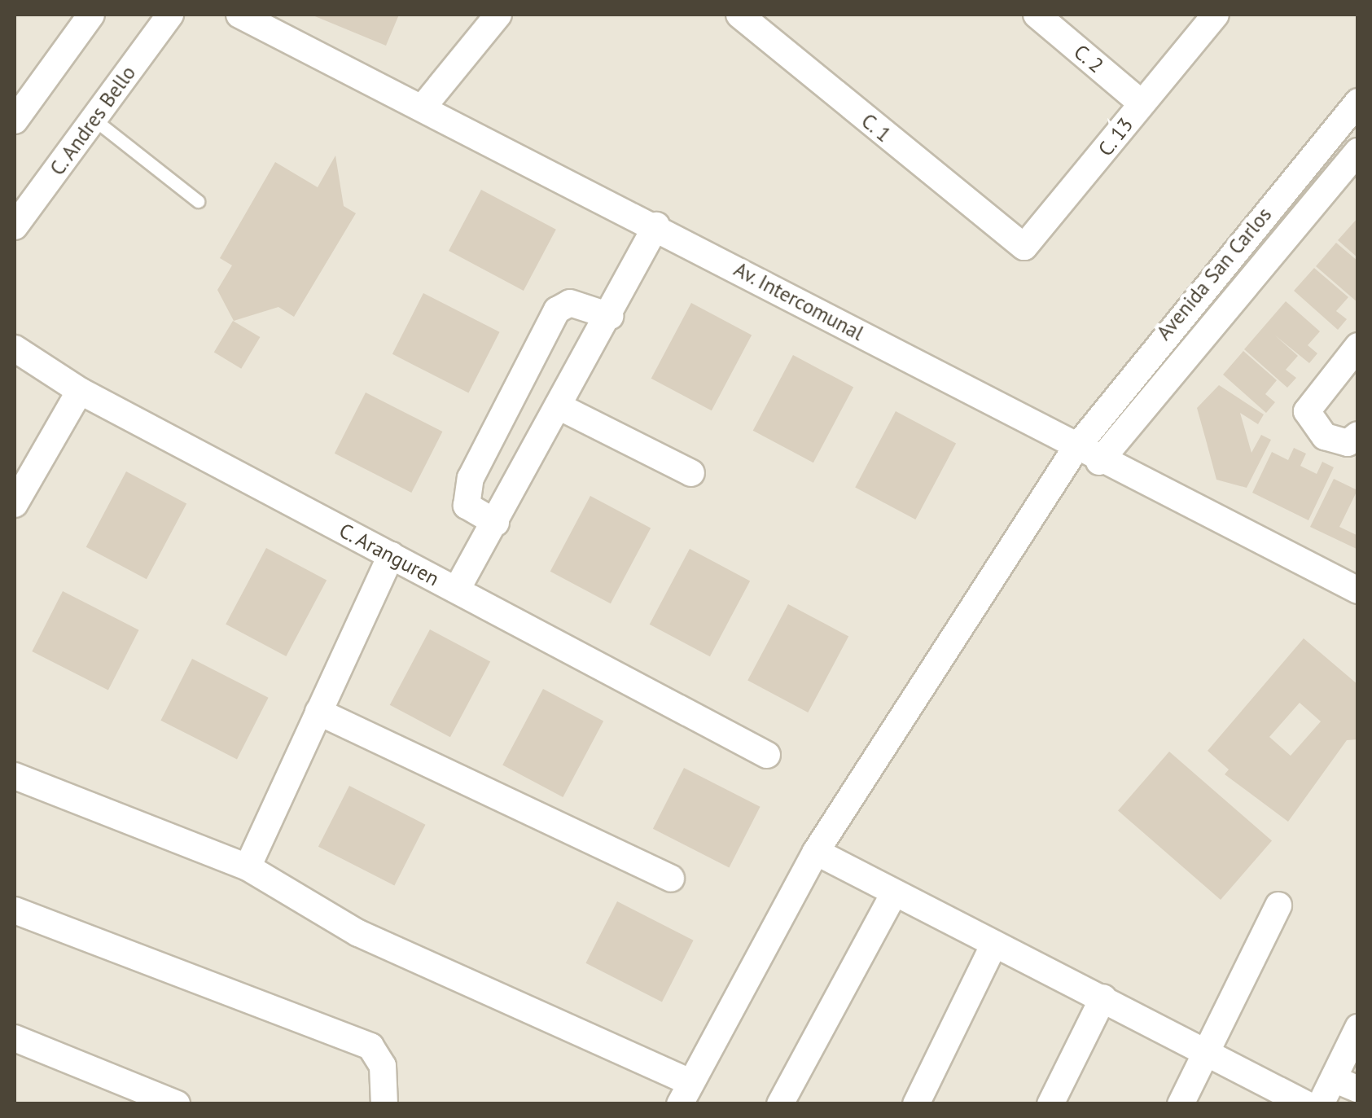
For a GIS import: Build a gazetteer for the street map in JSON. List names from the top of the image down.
{
  "streets": {
    "street": [
      "C. 2",
      "C. Andres Bello",
      "C. 1",
      "C. 13",
      "Avenida San Carlos",
      "Av. Intercomunal",
      "C. Aranguren"
    ]
  },
  "crossings": [
    ["C. 2", "C. 13"],
    ["C. 1", "C. 13"],
    ["Avenida San Carlos", "Av. Intercomunal"]
  ]
}
